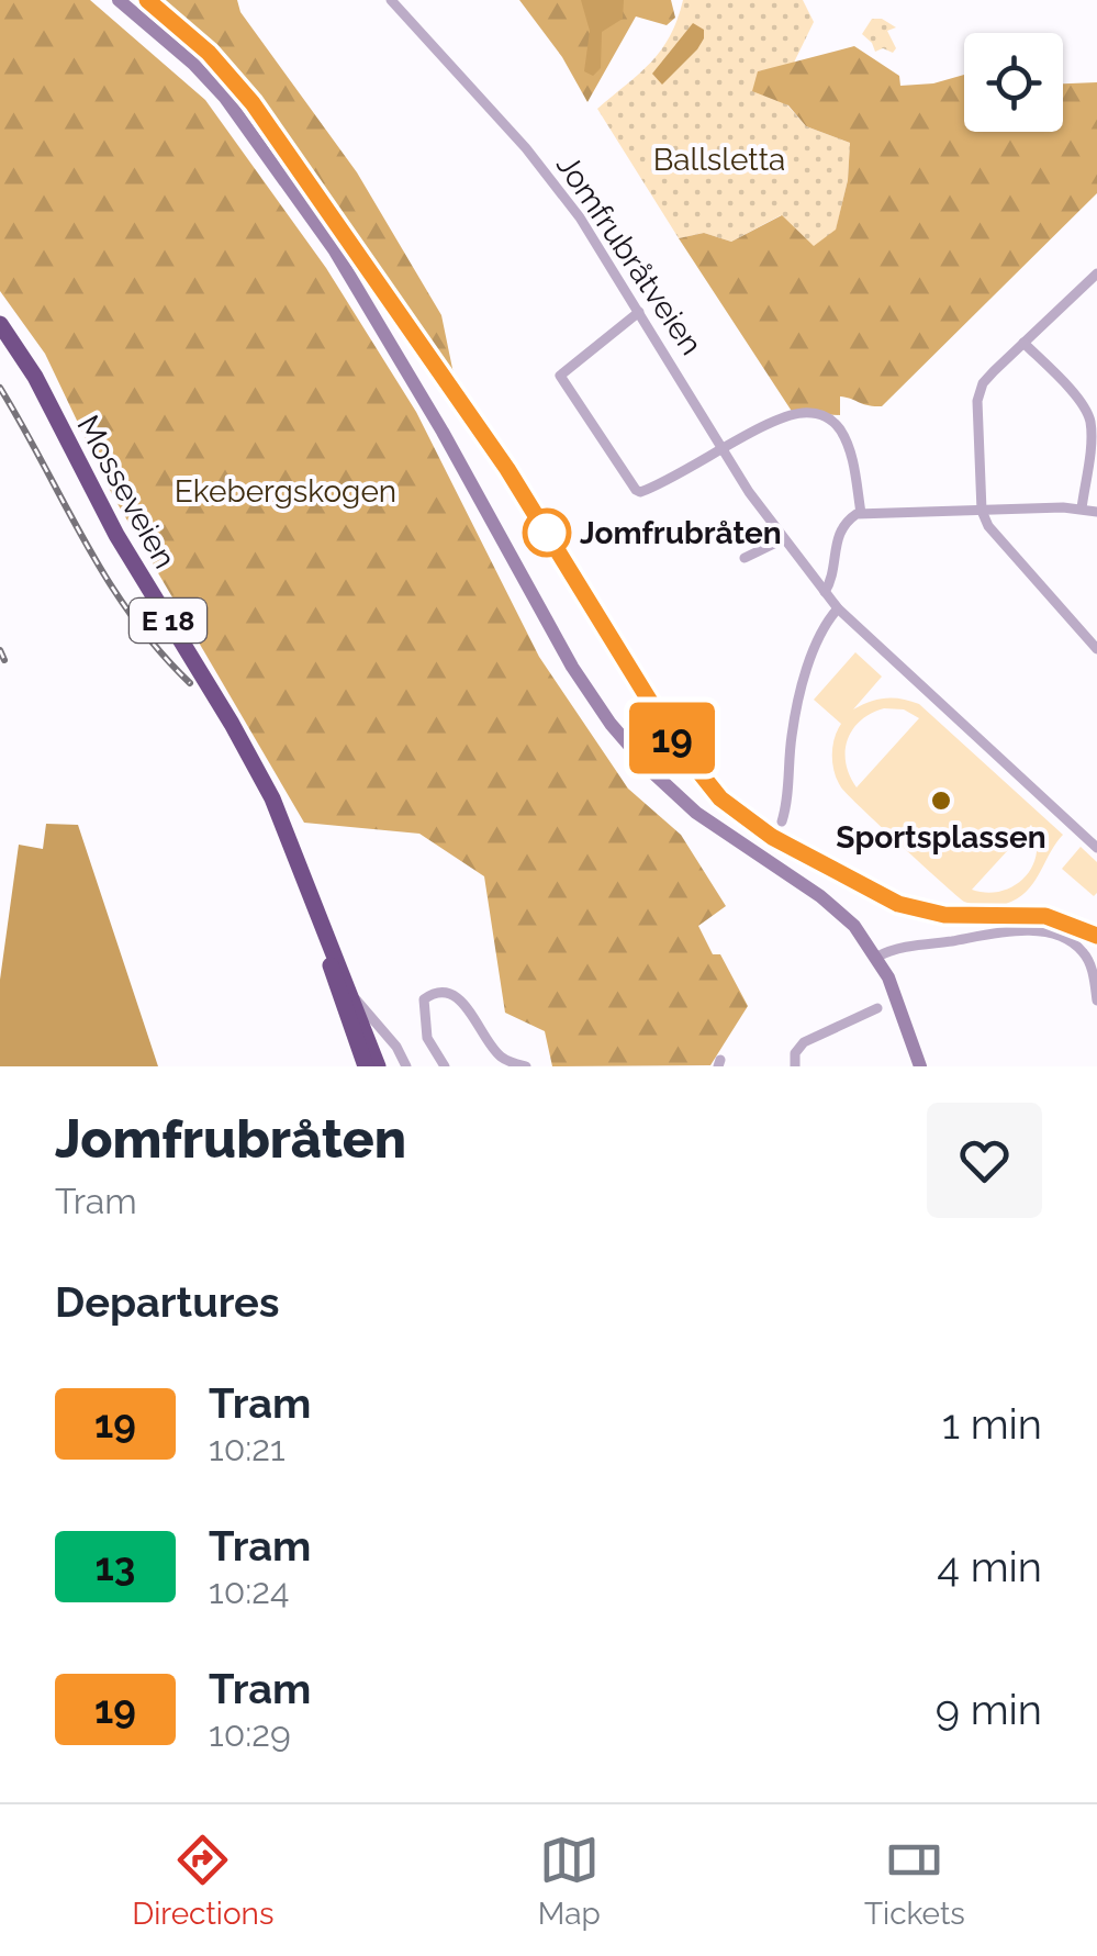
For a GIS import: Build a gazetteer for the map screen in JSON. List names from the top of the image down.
{
  "streets": {
    "highway": ["Mosseveien", "E 18"],
    "street": ["Jomfrubråtveien"]
  },
  "parks": ["Ballsletta", "Ekebergskogen"],
  "places": ["Jomfrubråten", "Sportsplassen"],
  "lines": ["tram line 19"],
  "page": {
    "on_map": "19",
    "heading": [
      ["Jomfrubråten", "Tram"],
      "Departures"
    ],
    "list": [
      {
        "mark": "19",
        "name": "Tram",
        "note": "10:21",
        "value": "1 min"
      },
      {
        "mark": "13",
        "name": "Tram",
        "note": "10:24",
        "value": "4 min"
      },
      {
        "mark": "19",
        "name": "Tram",
        "note": "10:29",
        "value": "9 min"
      }
    ],
    "tabs": ["Directions", "Map", "Tickets"]
  }
}
